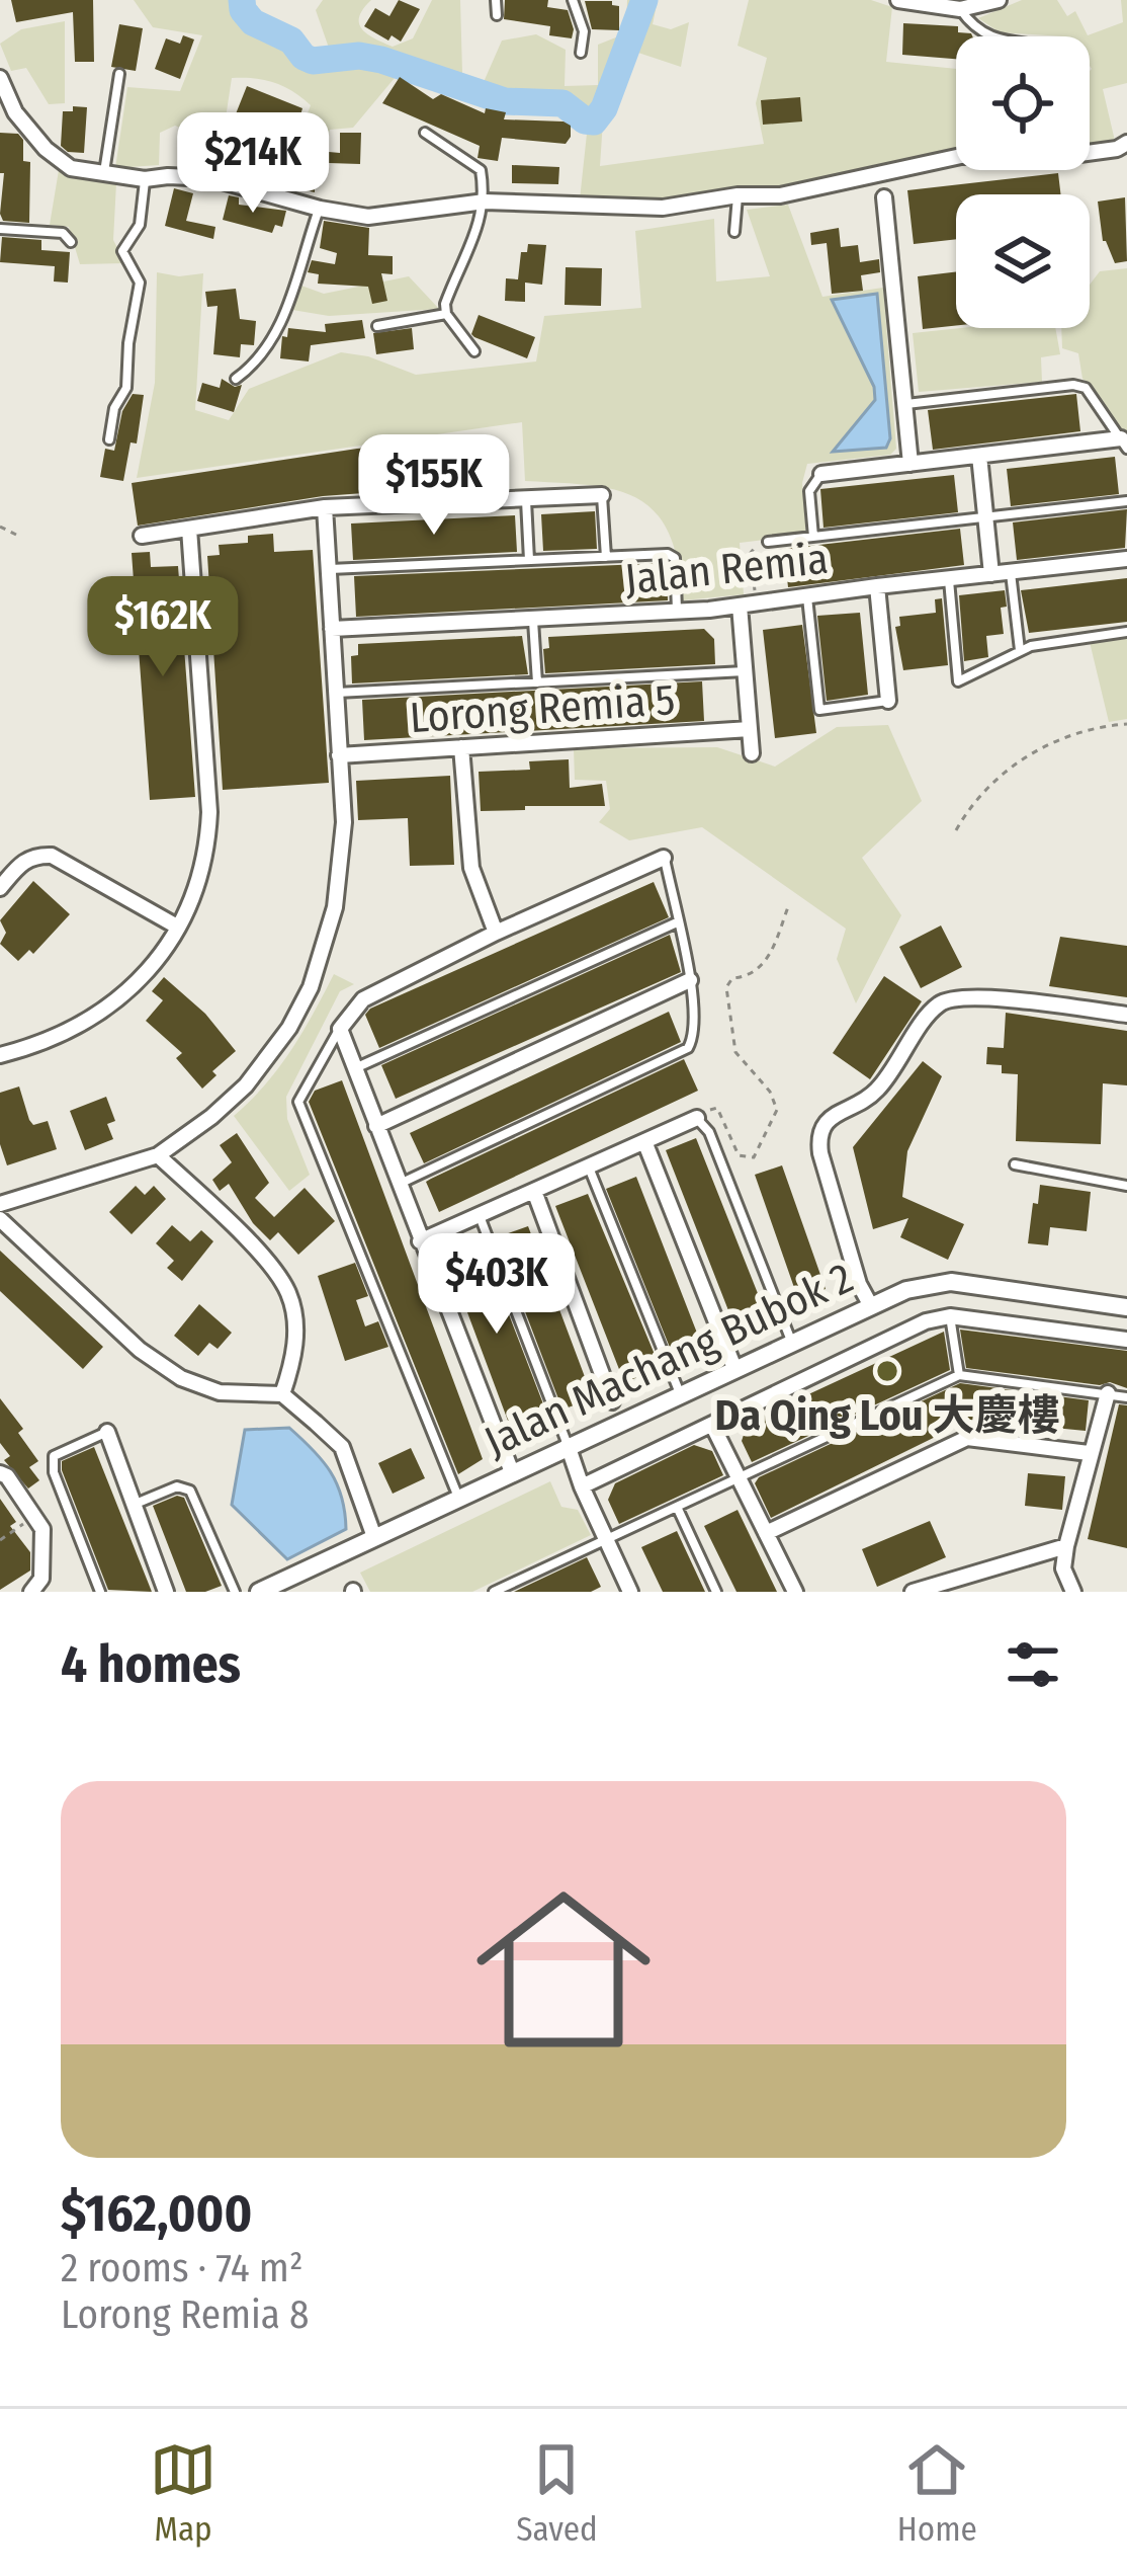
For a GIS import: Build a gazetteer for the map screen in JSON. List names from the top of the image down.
{
  "streets": {
    "street": ["Jalan Remia", "Lorong Remia 5", "Jalan Machang Bubok 2"]
  },
  "places": ["Da Qing Lou 大慶樓"],
  "page": {
    "price": [
      "$214K",
      "$155K",
      "$162K",
      "$403K"
    ],
    "heading": "4 homes",
    "list": [
      {
        "name": "$162,000",
        "note": "2 rooms · 74 m² · Lorong Remia 8"
      }
    ],
    "tabs": ["Map", "Saved", "Home"]
  }
}
